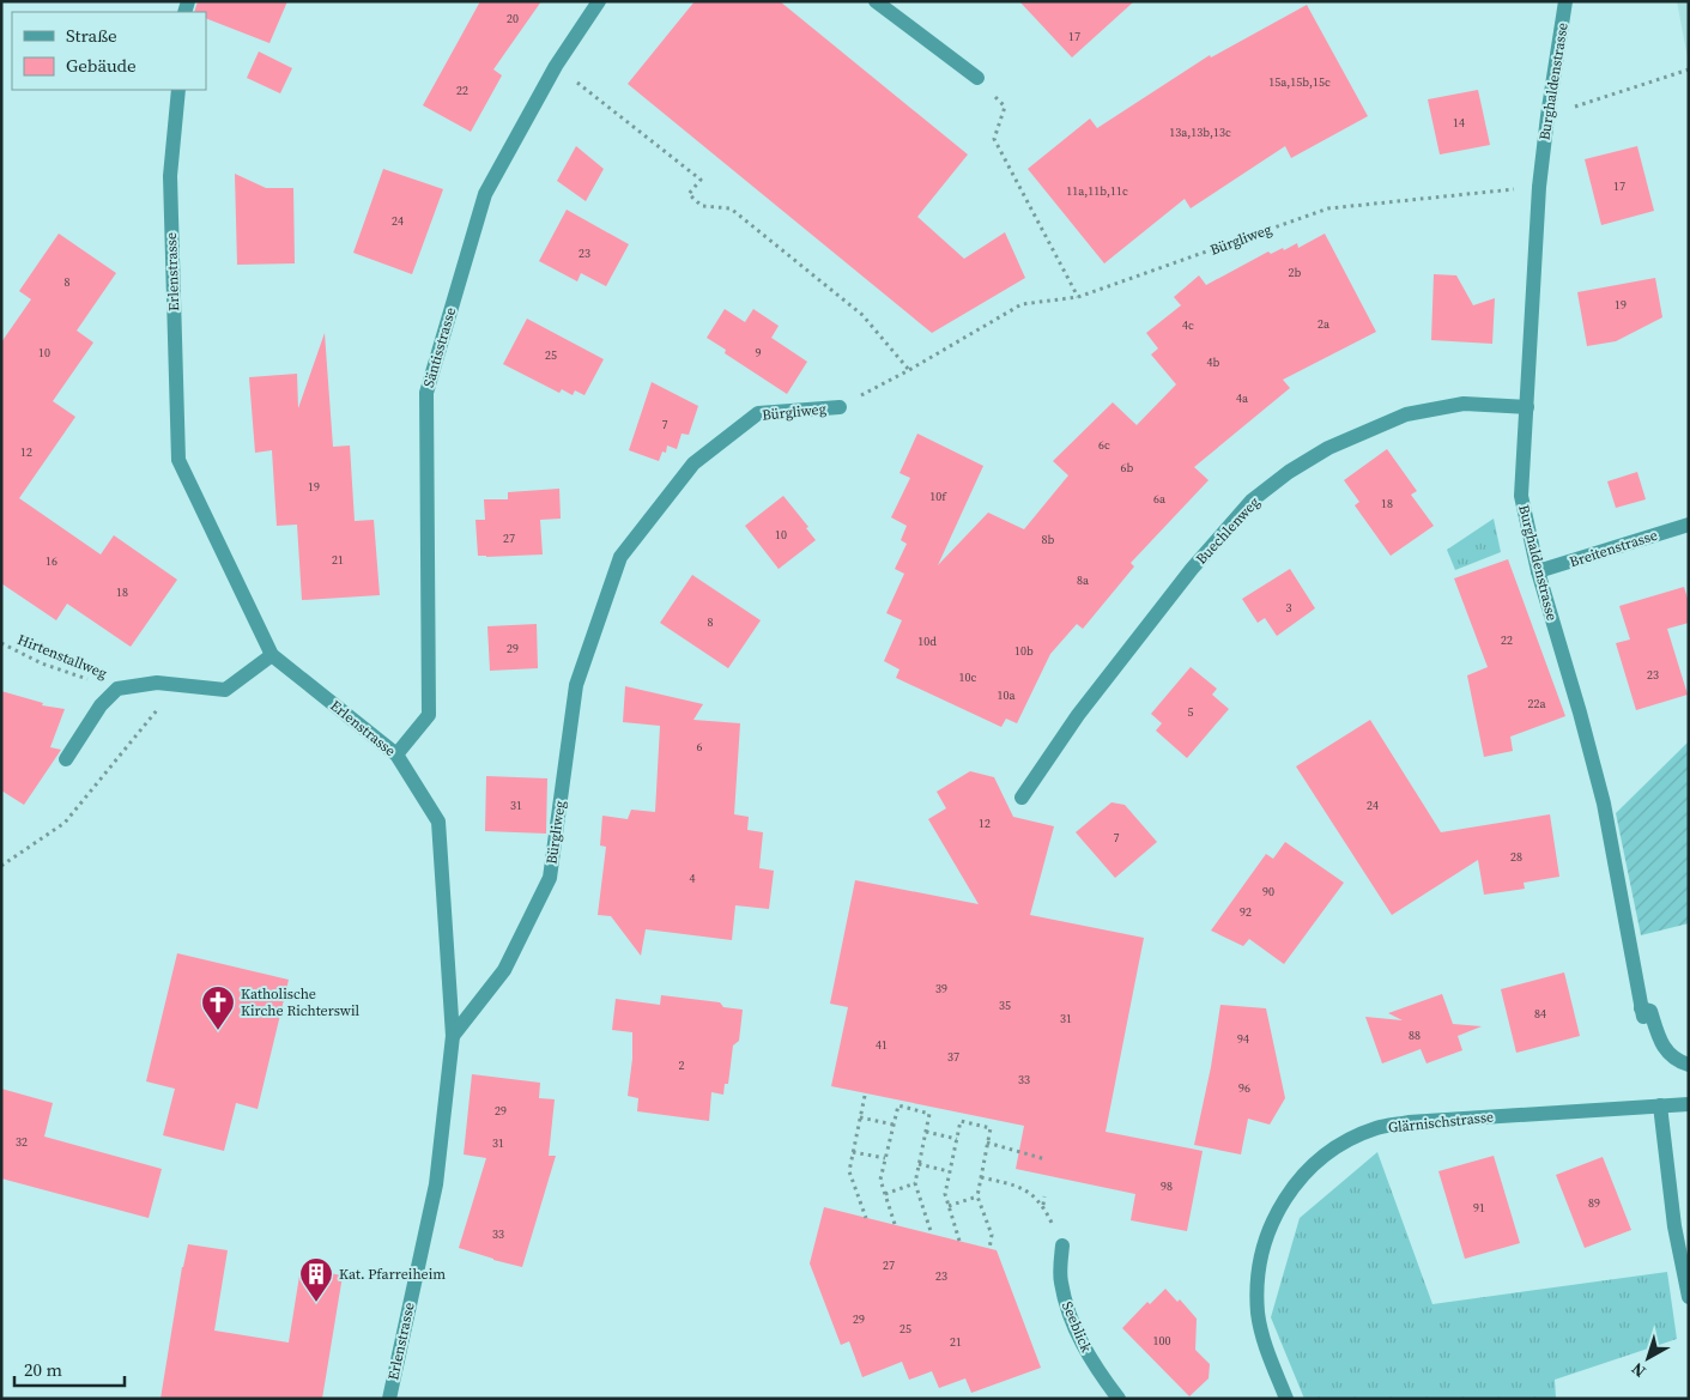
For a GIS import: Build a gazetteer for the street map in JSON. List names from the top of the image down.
{
  "streets": {
    "street": [
      "Burghaldenstrasse",
      "Bürgliweg",
      "Erlenstrasse",
      "Säntisstrasse",
      "Buechlenweg",
      "Breitenstrasse",
      "Glärnischstrasse",
      "Seeblick"
    ],
    "path": ["Hirtenstallweg"]
  },
  "crossings": [
    ["Burghaldenstrasse", "Bürgliweg"],
    ["Burghaldenstrasse", "Buechlenweg"],
    ["Burghaldenstrasse", "Breitenstrasse"],
    ["Bürgliweg", "Erlenstrasse"],
    ["Erlenstrasse", "Säntisstrasse"]
  ],
  "places": {
    "church": ["Katholische Kirche Richterswil"],
    "building": ["Kat. Pfarreiheim"]
  },
  "house_numbers": [
    "20",
    "17",
    "15a,15b,15c",
    "22",
    "14",
    "13a,13b,13c",
    "17",
    "11a,11b,11c",
    "24",
    "23",
    "2b",
    "8",
    "19",
    "2a",
    "4c",
    "10",
    "9",
    "25",
    "4b",
    "4a",
    "7",
    "6c",
    "12",
    "6b",
    "19",
    "10f",
    "6a",
    "18",
    "10",
    "27",
    "8b",
    "21",
    "16",
    "8a",
    "18",
    "3",
    "8",
    "22",
    "10d",
    "29",
    "10b",
    "23",
    "10c",
    "10a",
    "22a",
    "5",
    "6",
    "31",
    "24",
    "12",
    "7",
    "28",
    "4",
    "90",
    "92",
    "39",
    "35",
    "84",
    "31",
    "88",
    "94",
    "41",
    "37",
    "2",
    "33",
    "96",
    "29",
    "32",
    "31",
    "98",
    "89",
    "91",
    "33",
    "27",
    "23",
    "29",
    "25",
    "100",
    "21"
  ],
  "legend": ["Straße", "Gebäude"],
  "scale_bar": "20 m",
  "north": "bottom left"
}
